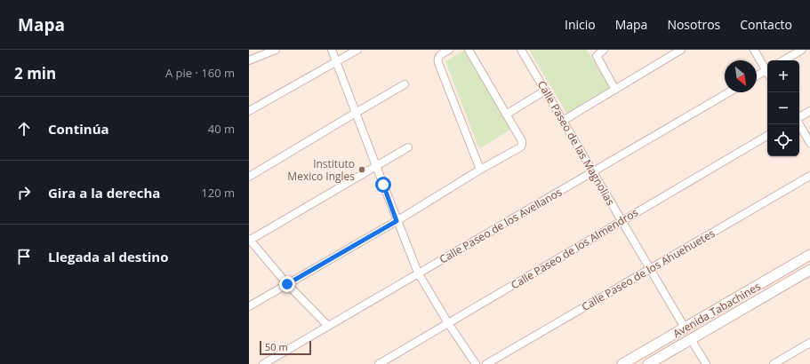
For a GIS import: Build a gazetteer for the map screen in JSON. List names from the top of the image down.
{
  "streets": {
    "street": [
      "Calle Paseo de las Magnolias",
      "Calle Paseo de los Avellanos",
      "Calle Paseo de los Almendros",
      "Calle Paseo de los Ahuehuetes",
      "Avenida Tabachines"
    ]
  },
  "crossings": [
    ["Calle Paseo de las Magnolias", "Calle Paseo de los Avellanos"],
    ["Calle Paseo de las Magnolias", "Calle Paseo de los Almendros"],
    ["Calle Paseo de las Magnolias", "Calle Paseo de los Ahuehuetes"],
    ["Calle Paseo de las Magnolias", "Avenida Tabachines"]
  ],
  "places": ["Instituto Mexico Ingles"],
  "scale_bar": "50 m",
  "north": "bottom right",
  "page": {
    "header": "Mapa",
    "nav": [
      "Inicio",
      "Mapa",
      "Nosotros",
      "Contacto"
    ],
    "heading": ["2 min", "A pie · 160 m"],
    "map_buttons": ["+", "−"],
    "list": [
      ["Continúa", "40 m"],
      ["Gira a la derecha", "120 m"],
      "Llegada al destino"
    ],
    "scale": "50 m"
  }
}
